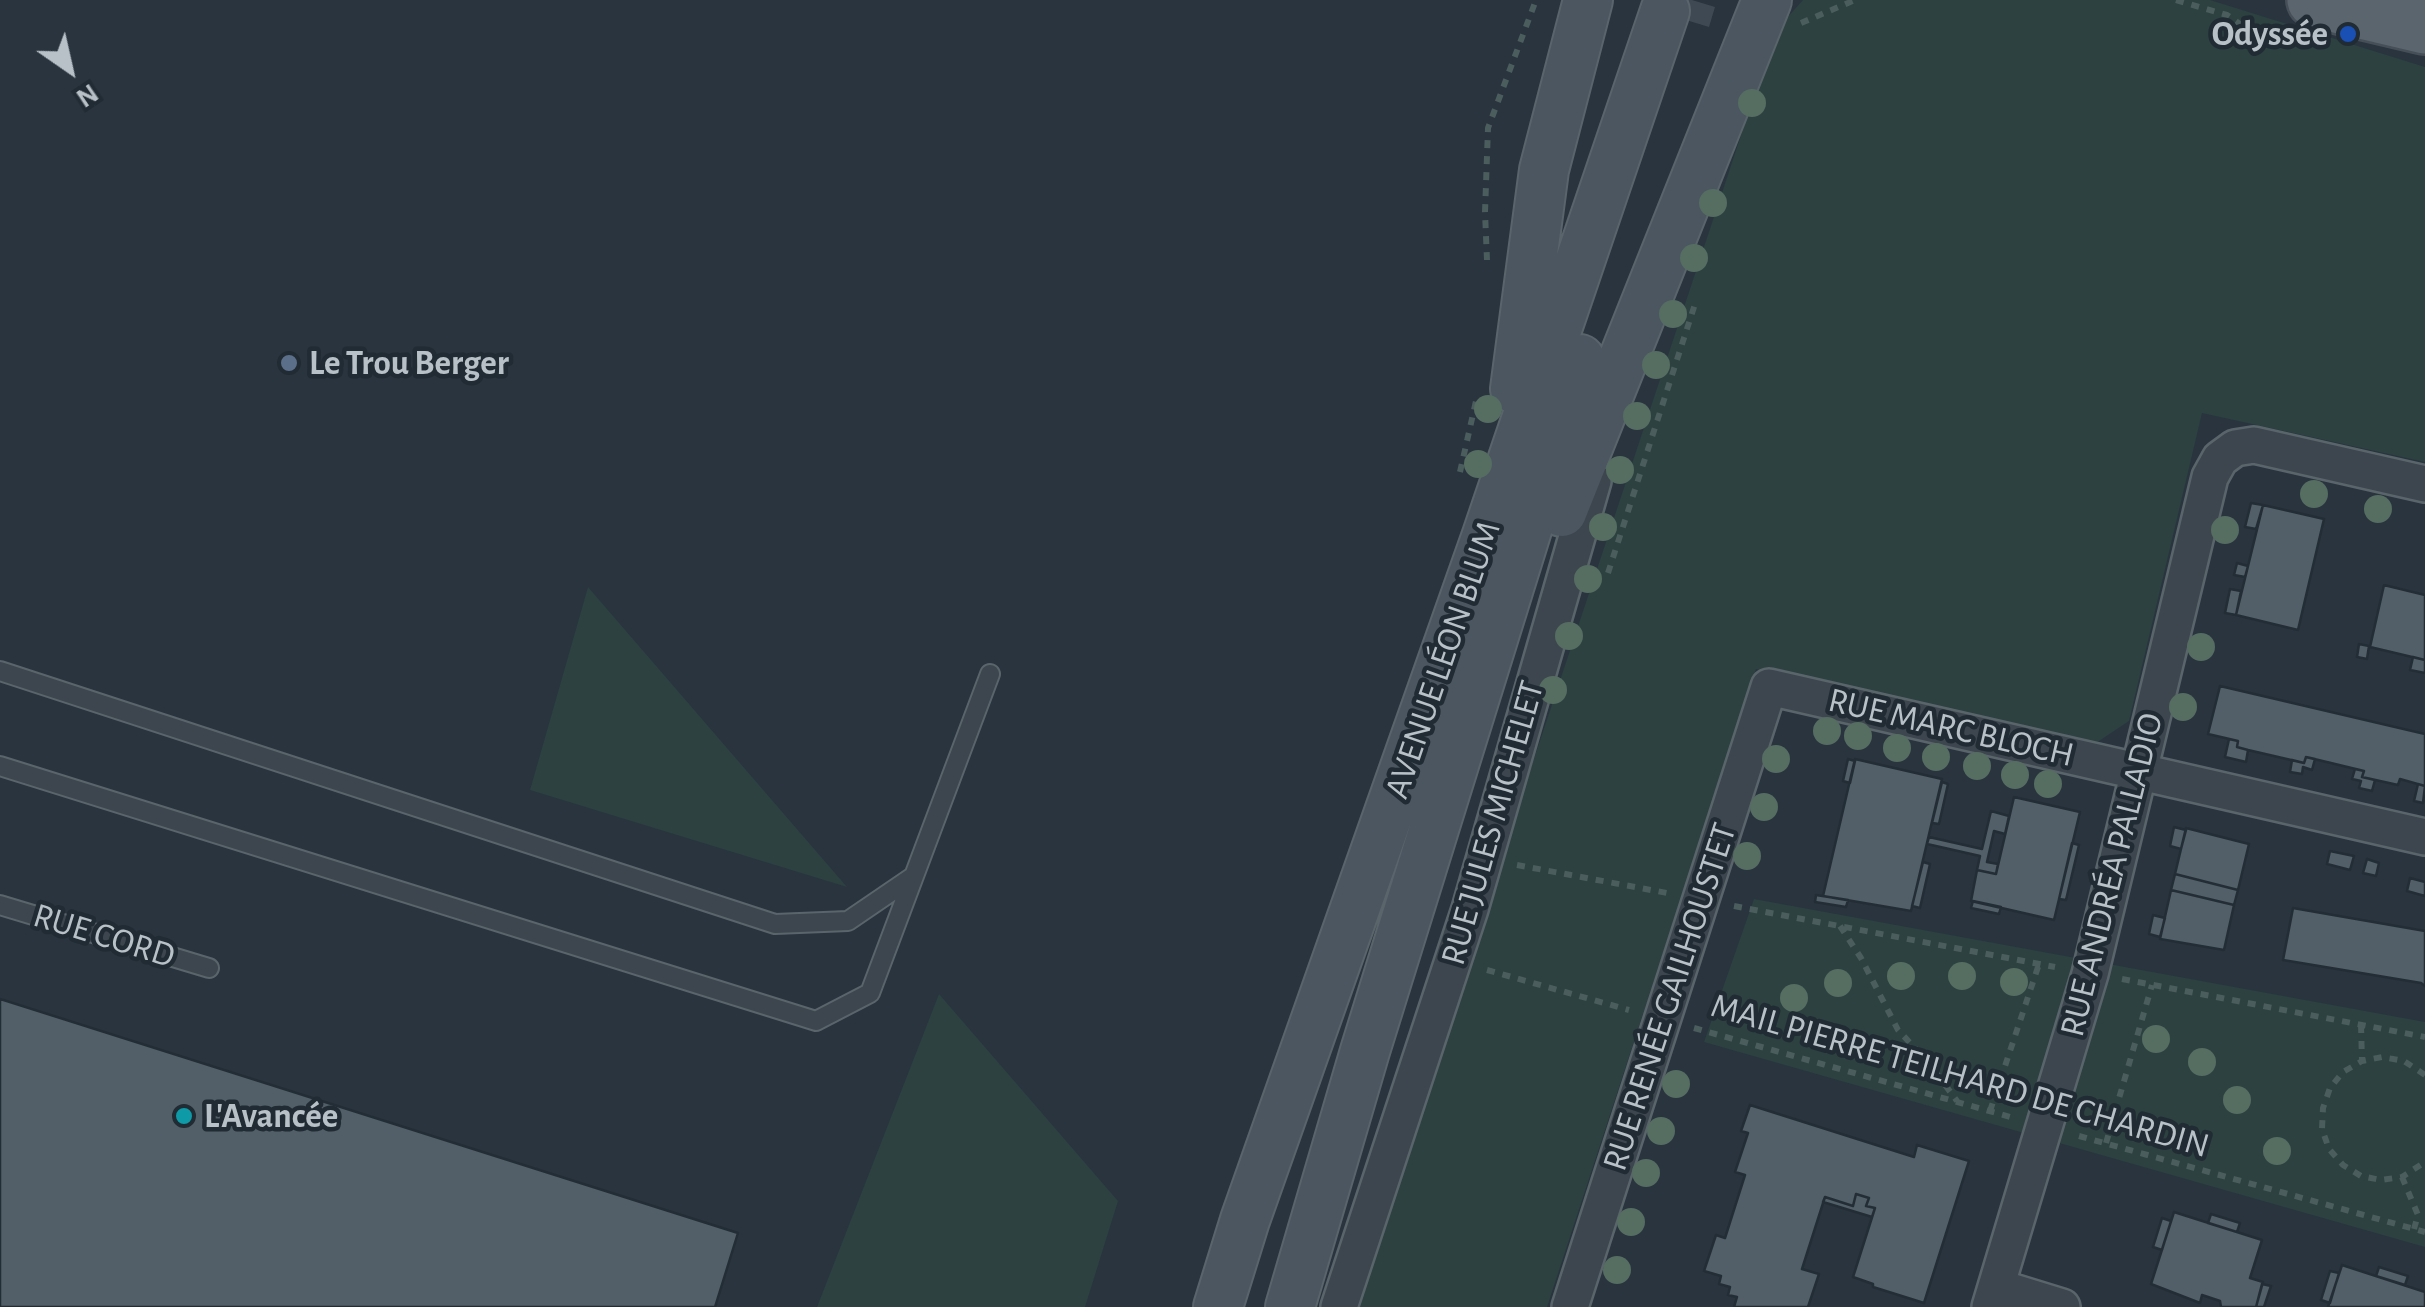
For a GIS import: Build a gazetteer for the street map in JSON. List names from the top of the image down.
{
  "streets": {
    "main road": ["AVENUE LÉON BLUM"],
    "street": [
      "RUE MARC BLOCH",
      "RUE JULES MICHELET",
      "RUE ANDRÉA PALLADIO",
      "RUE RENÉE GAILHOUSTET"
    ],
    "lane": ["RUE CORD"],
    "path": ["MAIL PIERRE TEILHARD DE CHARDIN"]
  },
  "crossings": [
    ["RUE MARC BLOCH", "RUE ANDRÉA PALLADIO"],
    ["RUE MARC BLOCH", "RUE RENÉE GAILHOUSTET"],
    ["RUE ANDRÉA PALLADIO", "MAIL PIERRE TEILHARD DE CHARDIN"],
    ["RUE RENÉE GAILHOUSTET", "MAIL PIERRE TEILHARD DE CHARDIN"]
  ],
  "places": ["Odyssée", "Le Trou Berger", "L'Avancée"],
  "north": "bottom right"
}
